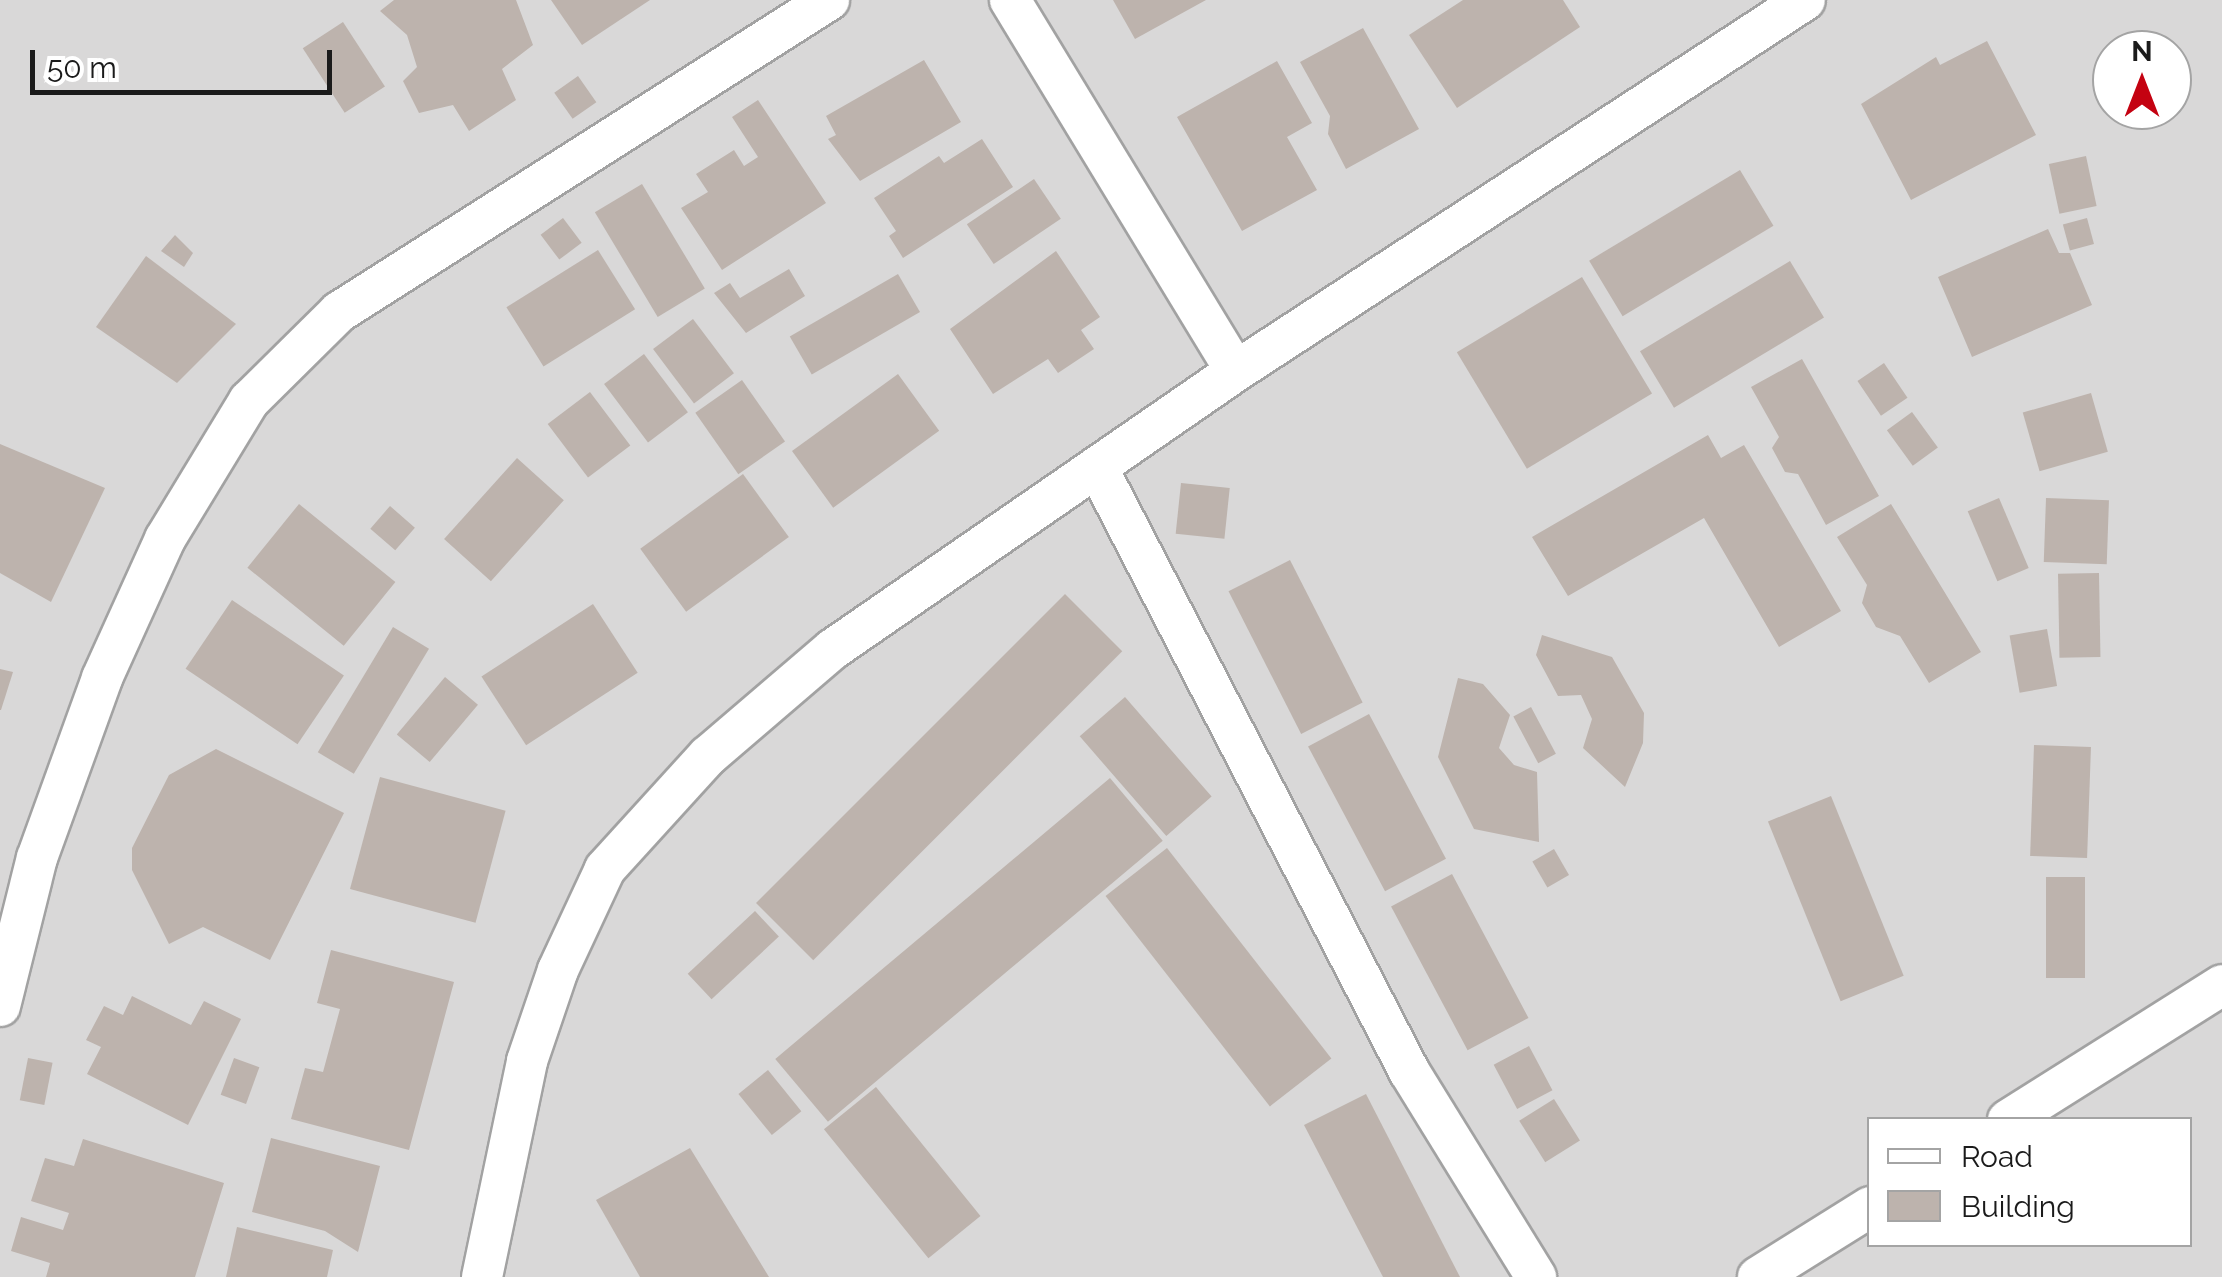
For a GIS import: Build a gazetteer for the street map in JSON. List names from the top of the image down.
{
  "legend": ["Road", "Building"],
  "scale_bar": "50 m",
  "north": "top"
}
